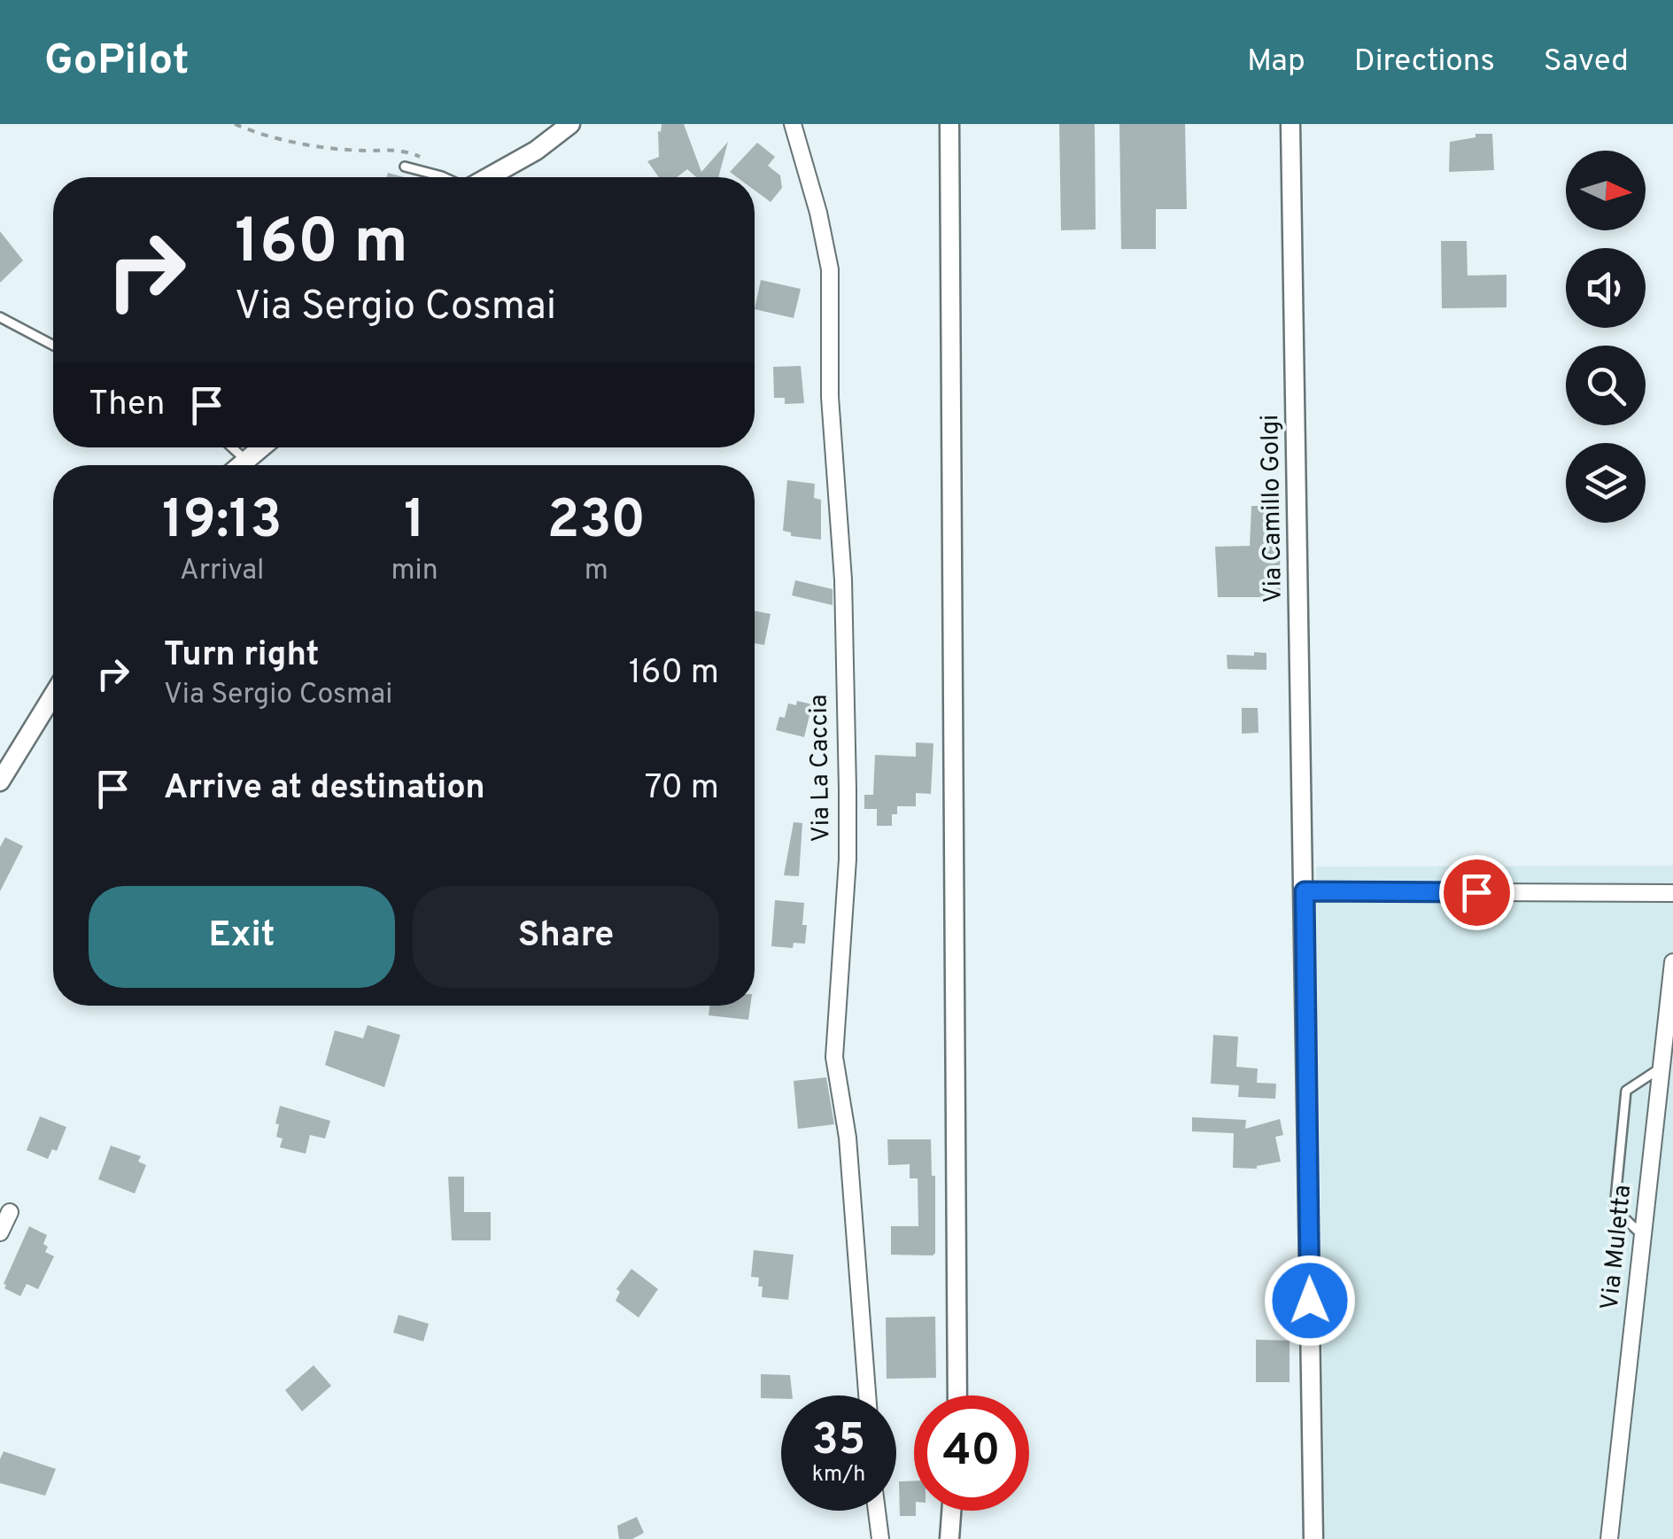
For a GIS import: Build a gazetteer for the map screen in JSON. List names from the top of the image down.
{
  "streets": {
    "street": ["Via Camillo Golgi", "Via La Caccia", "Via Muletta"]
  },
  "north": "right",
  "page": {
    "header": "GoPilot",
    "nav": ["Map", "Directions", "Saved"],
    "turn": ["160 m", "Via Sergio Cosmai"],
    "then": "Then",
    "eta": [
      "19:13",
      "Arrival",
      "1",
      "min",
      "230",
      "m"
    ],
    "list": [
      {
        "name": "Turn right",
        "note": "Via Sergio Cosmai",
        "value": "160 m"
      },
      {
        "name": "Arrive at destination",
        "value": "70 m"
      }
    ],
    "buttons": ["Exit", "Share"],
    "speed": "35 km/h",
    "limit": "40"
  }
}
